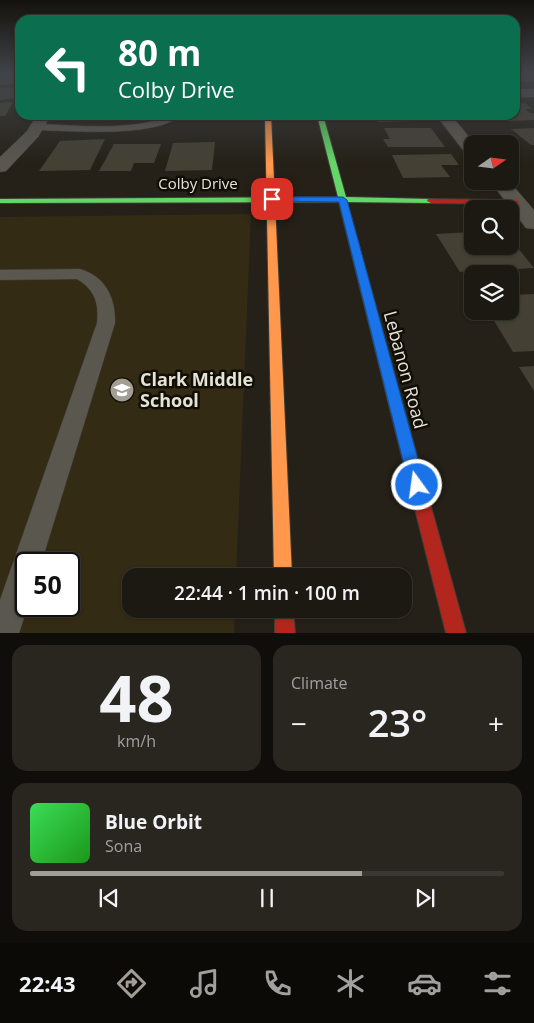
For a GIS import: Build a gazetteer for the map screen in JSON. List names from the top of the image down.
{
  "streets": {
    "main road": ["Colby Drive", "Lebanon Road"]
  },
  "crossings": [
    ["Colby Drive", "Lebanon Road"]
  ],
  "places": {
    "school or university": ["Clark Middle School"]
  },
  "north": "right",
  "page": {
    "turn": ["80 m", "Colby Drive"],
    "limit": "50",
    "trip": "22:44 · 1 min · 100 m",
    "tile": [
      ["48", "km/h"],
      "Climate"
    ],
    "heat": ["−", "23°", "+"],
    "song": ["Blue Orbit", "Sona"],
    "tabs": "22:43"
  }
}
